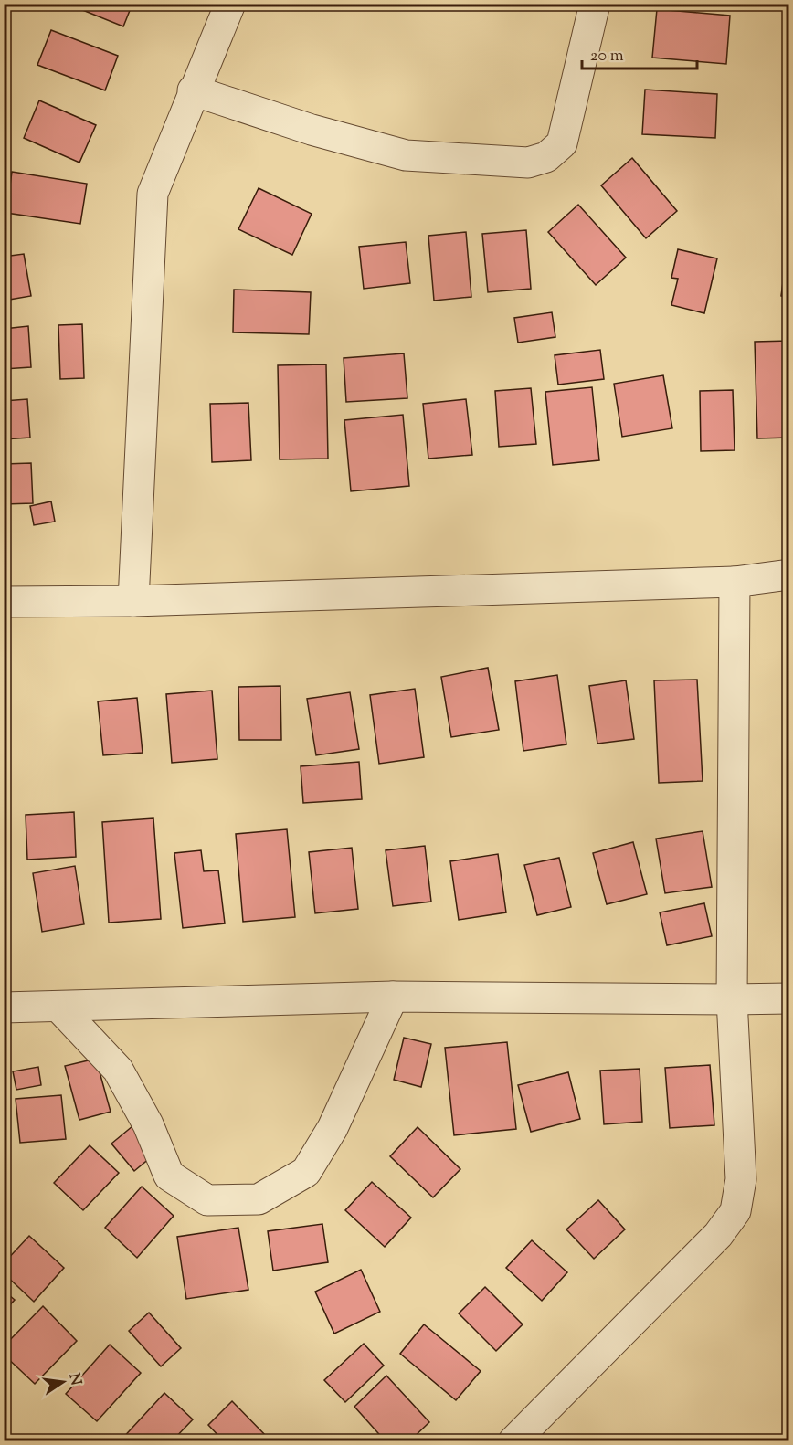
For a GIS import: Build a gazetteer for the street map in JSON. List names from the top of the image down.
{
  "scale_bar": "20 m",
  "north": "right"
}
